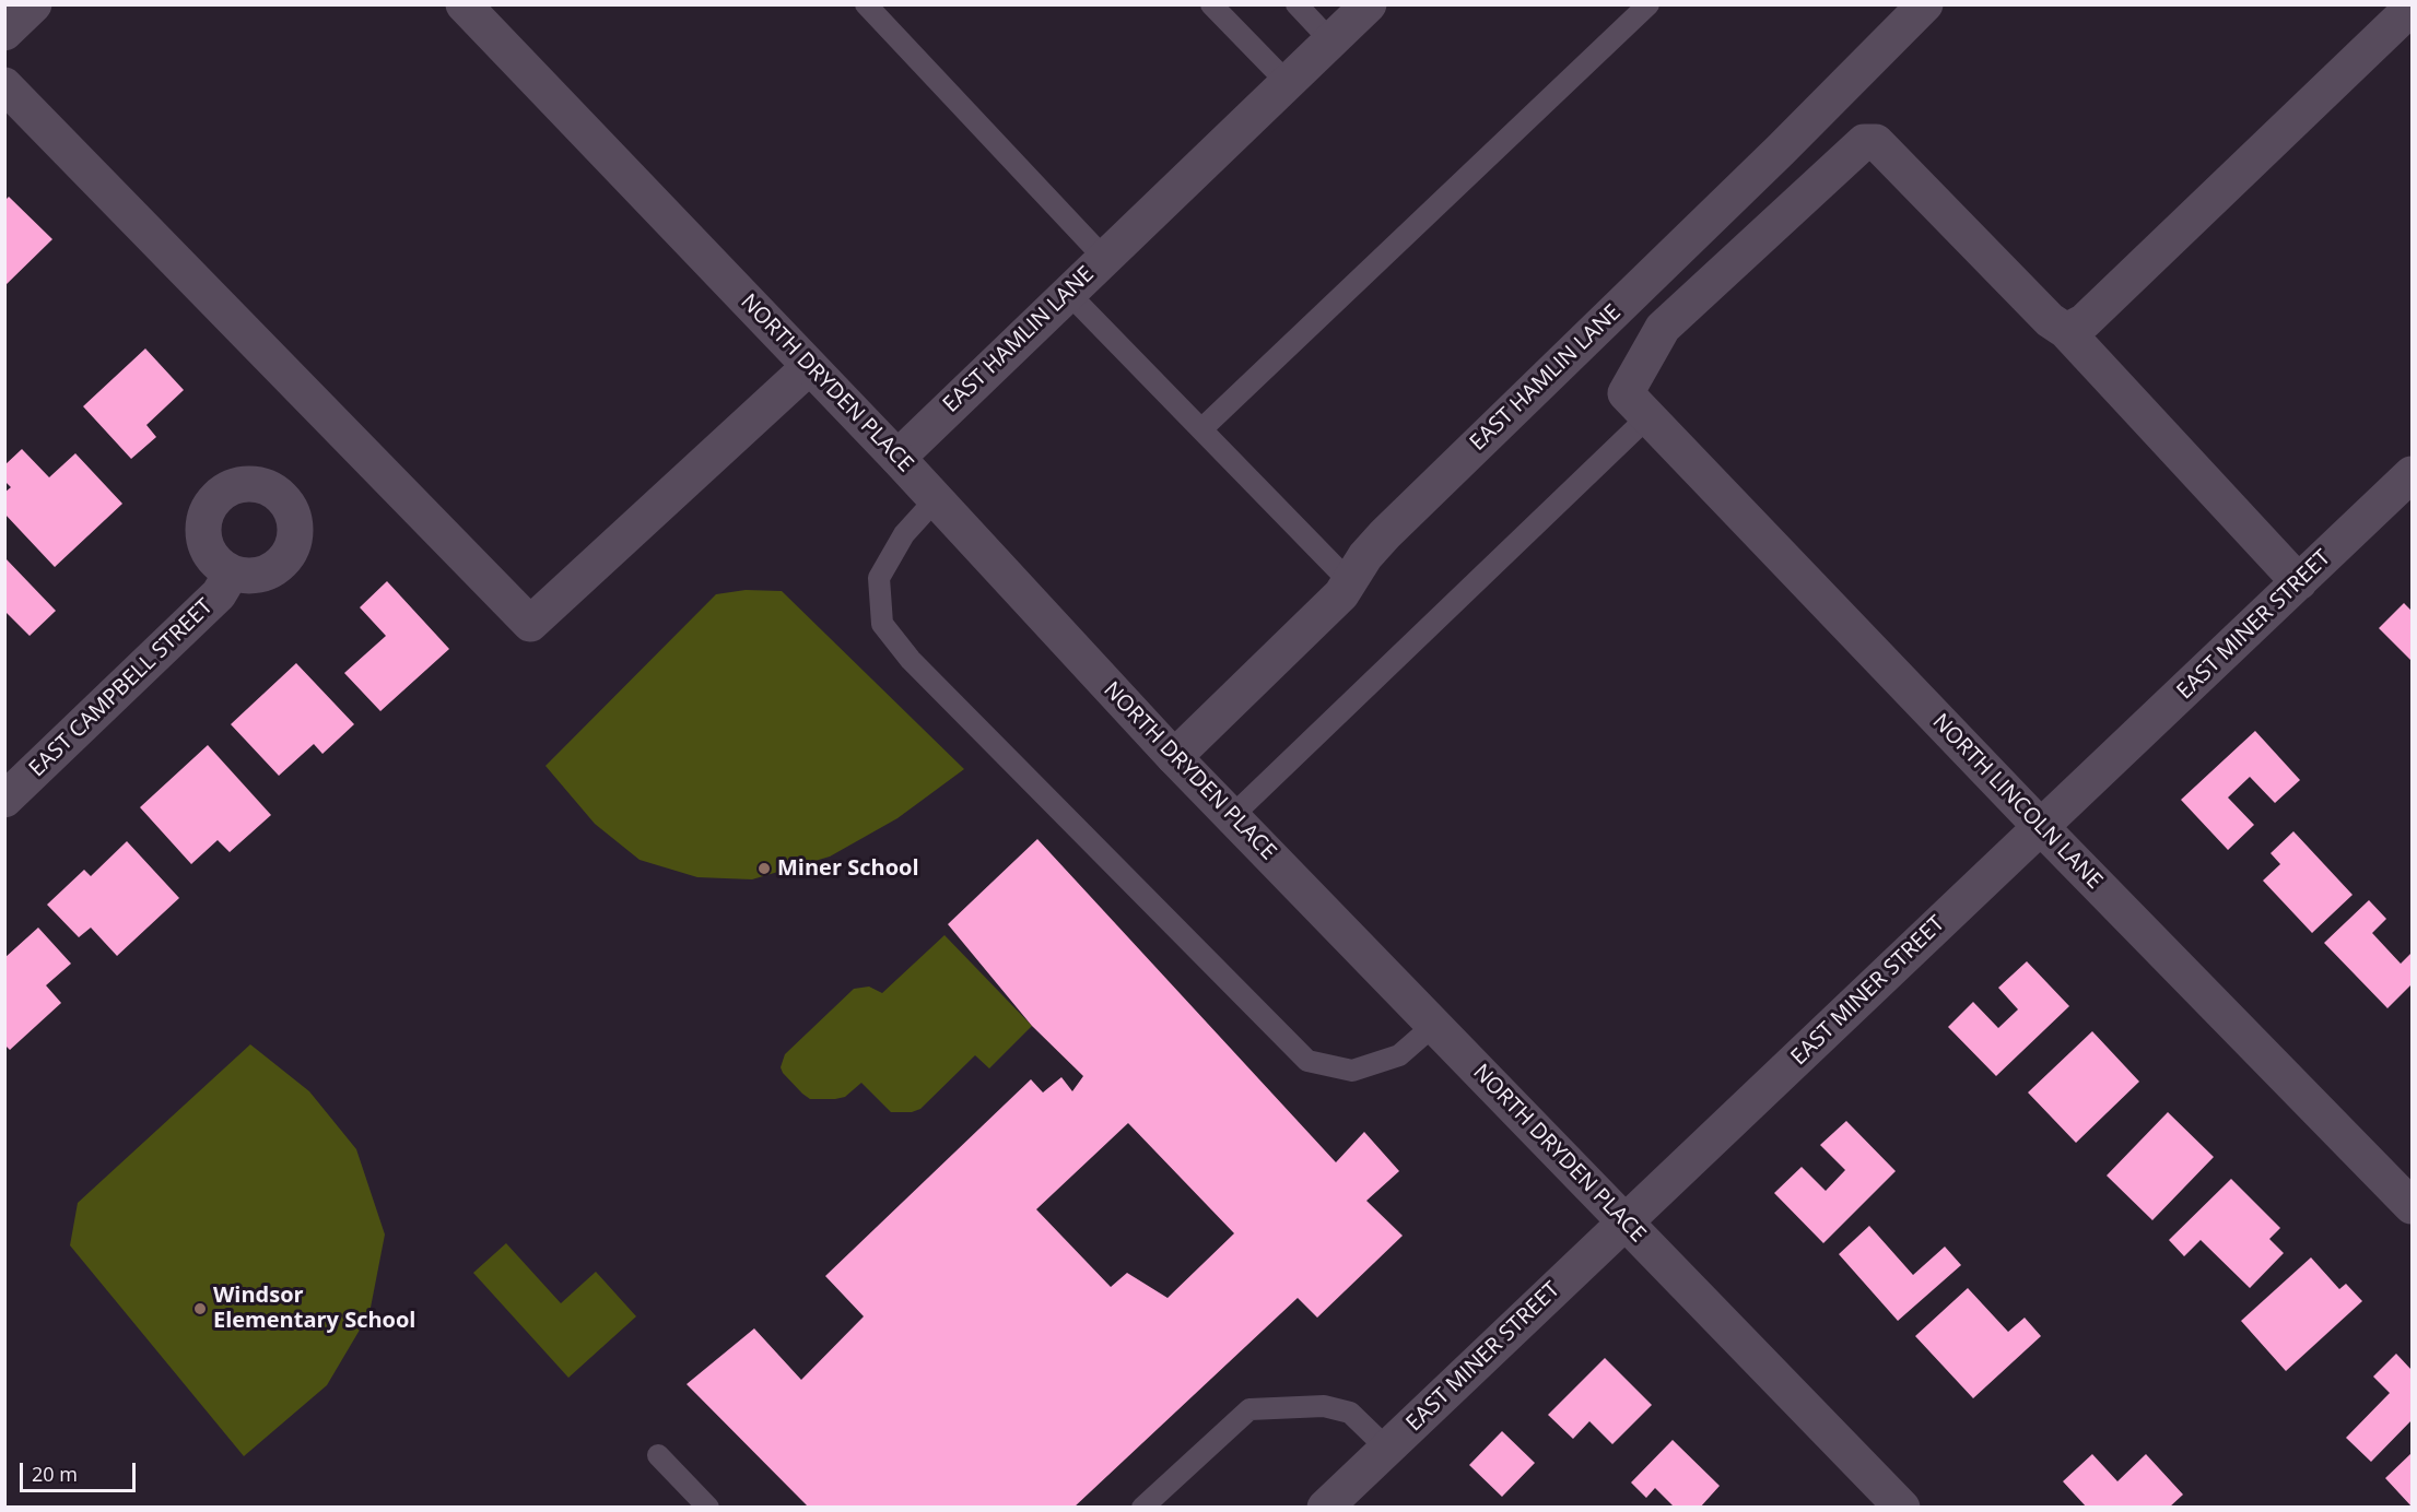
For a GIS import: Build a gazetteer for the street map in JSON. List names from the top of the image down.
{
  "streets": {
    "street": [
      "EAST HAMLIN LANE",
      "NORTH DRYDEN PLACE",
      "EAST MINER STREET",
      "EAST CAMPBELL STREET",
      "NORTH LINCOLN LANE"
    ]
  },
  "crossings": [
    ["EAST HAMLIN LANE", "NORTH DRYDEN PLACE"],
    ["NORTH DRYDEN PLACE", "EAST MINER STREET"],
    ["EAST MINER STREET", "NORTH LINCOLN LANE"]
  ],
  "places": ["Miner School", "Windsor Elementary School"],
  "scale_bar": "20 m"
}
